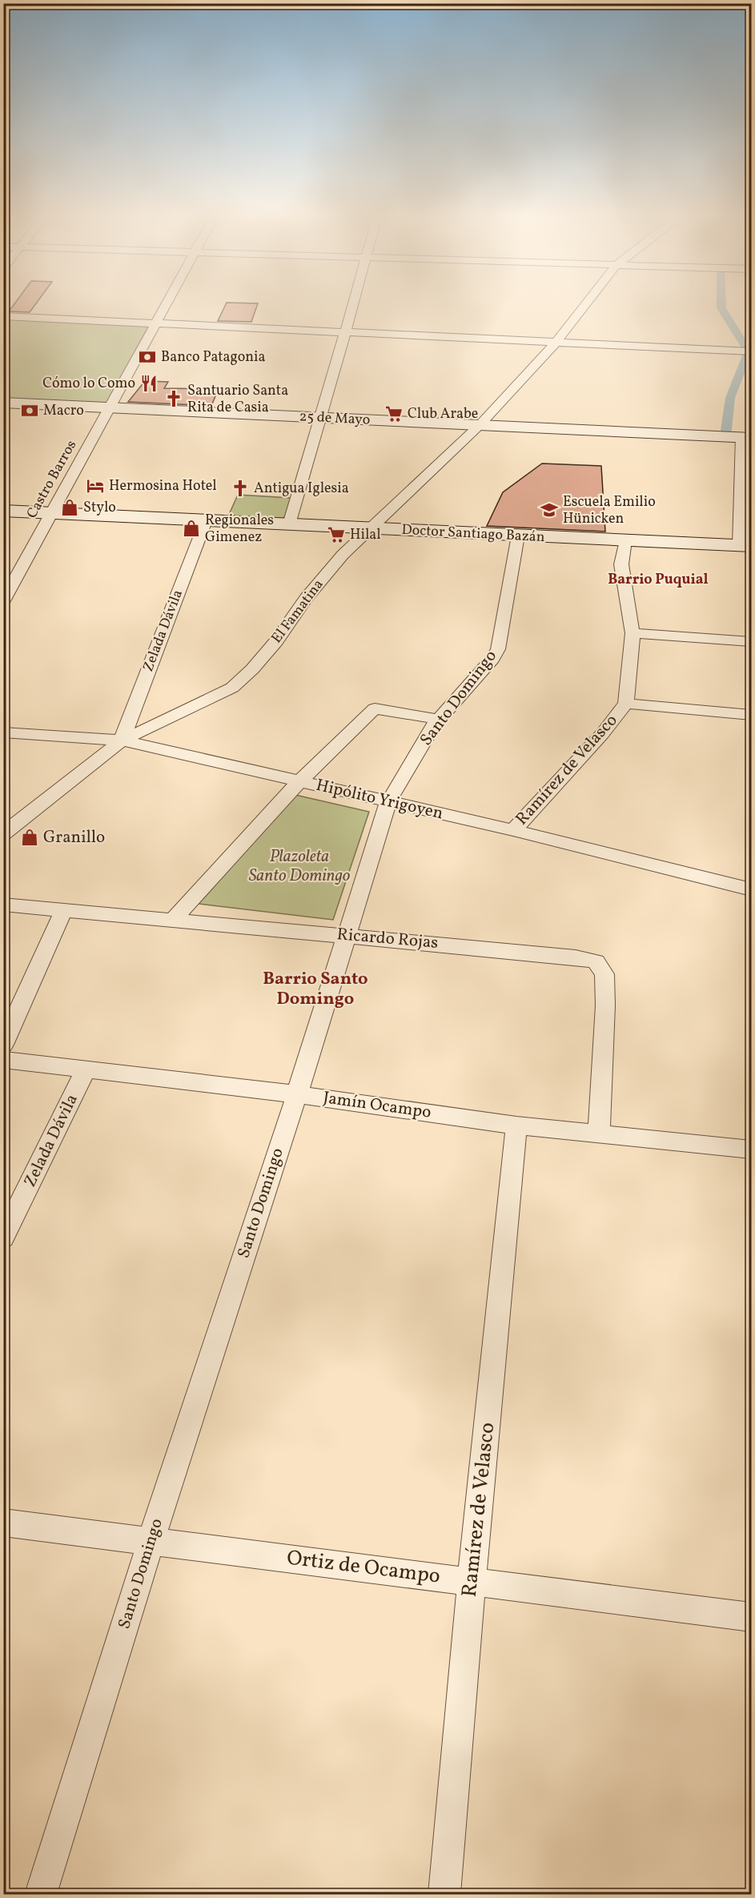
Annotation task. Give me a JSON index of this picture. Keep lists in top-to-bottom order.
{
  "streets": {
    "main road": ["25 de Mayo", "Doctor Santiago Bazán"],
    "street": [
      "Castro Barros",
      "El Famatina",
      "Zelada Dávila",
      "Santo Domingo",
      "Ramírez de Velasco",
      "Hipólito Yrigoyen",
      "Ricardo Rojas",
      "Jamín Ocampo",
      "Ortiz de Ocampo"
    ]
  },
  "crossings": [
    ["25 de Mayo", "Castro Barros"],
    ["25 de Mayo", "El Famatina"],
    ["Castro Barros", "Doctor Santiago Bazán"],
    ["Doctor Santiago Bazán", "El Famatina"],
    ["Doctor Santiago Bazán", "Zelada Dávila"],
    ["Doctor Santiago Bazán", "Santo Domingo"],
    ["Doctor Santiago Bazán", "Ramírez de Velasco"],
    ["El Famatina", "Zelada Dávila"],
    ["El Famatina", "Hipólito Yrigoyen"],
    ["Zelada Dávila", "Hipólito Yrigoyen"],
    ["Zelada Dávila", "Jamín Ocampo"],
    ["Santo Domingo", "Hipólito Yrigoyen"],
    ["Santo Domingo", "Ricardo Rojas"],
    ["Santo Domingo", "Jamín Ocampo"],
    ["Santo Domingo", "Ortiz de Ocampo"],
    ["Ramírez de Velasco", "Hipólito Yrigoyen"],
    ["Ramírez de Velasco", "Jamín Ocampo"],
    ["Ramírez de Velasco", "Ortiz de Ocampo"],
    ["Ricardo Rojas", "Jamín Ocampo"]
  ],
  "districts": ["Barrio Puquial", "Barrio Santo Domingo"],
  "parks": ["Plazoleta Santo Domingo"],
  "places": {
    "bank": ["Banco Patagonia", "Macro"],
    "restaurant": ["Cómo lo Como"],
    "church": ["Santuario Santa Rita de Casia", "Antigua Iglesia"],
    "supermarket": ["Club Arabe", "Hilal"],
    "hotel": ["Hermosina Hotel"],
    "shop": ["Stylo", "Regionales Gimenez", "Granillo"],
    "school or university": ["Escuela Emilio Hünicken"]
  }
}
